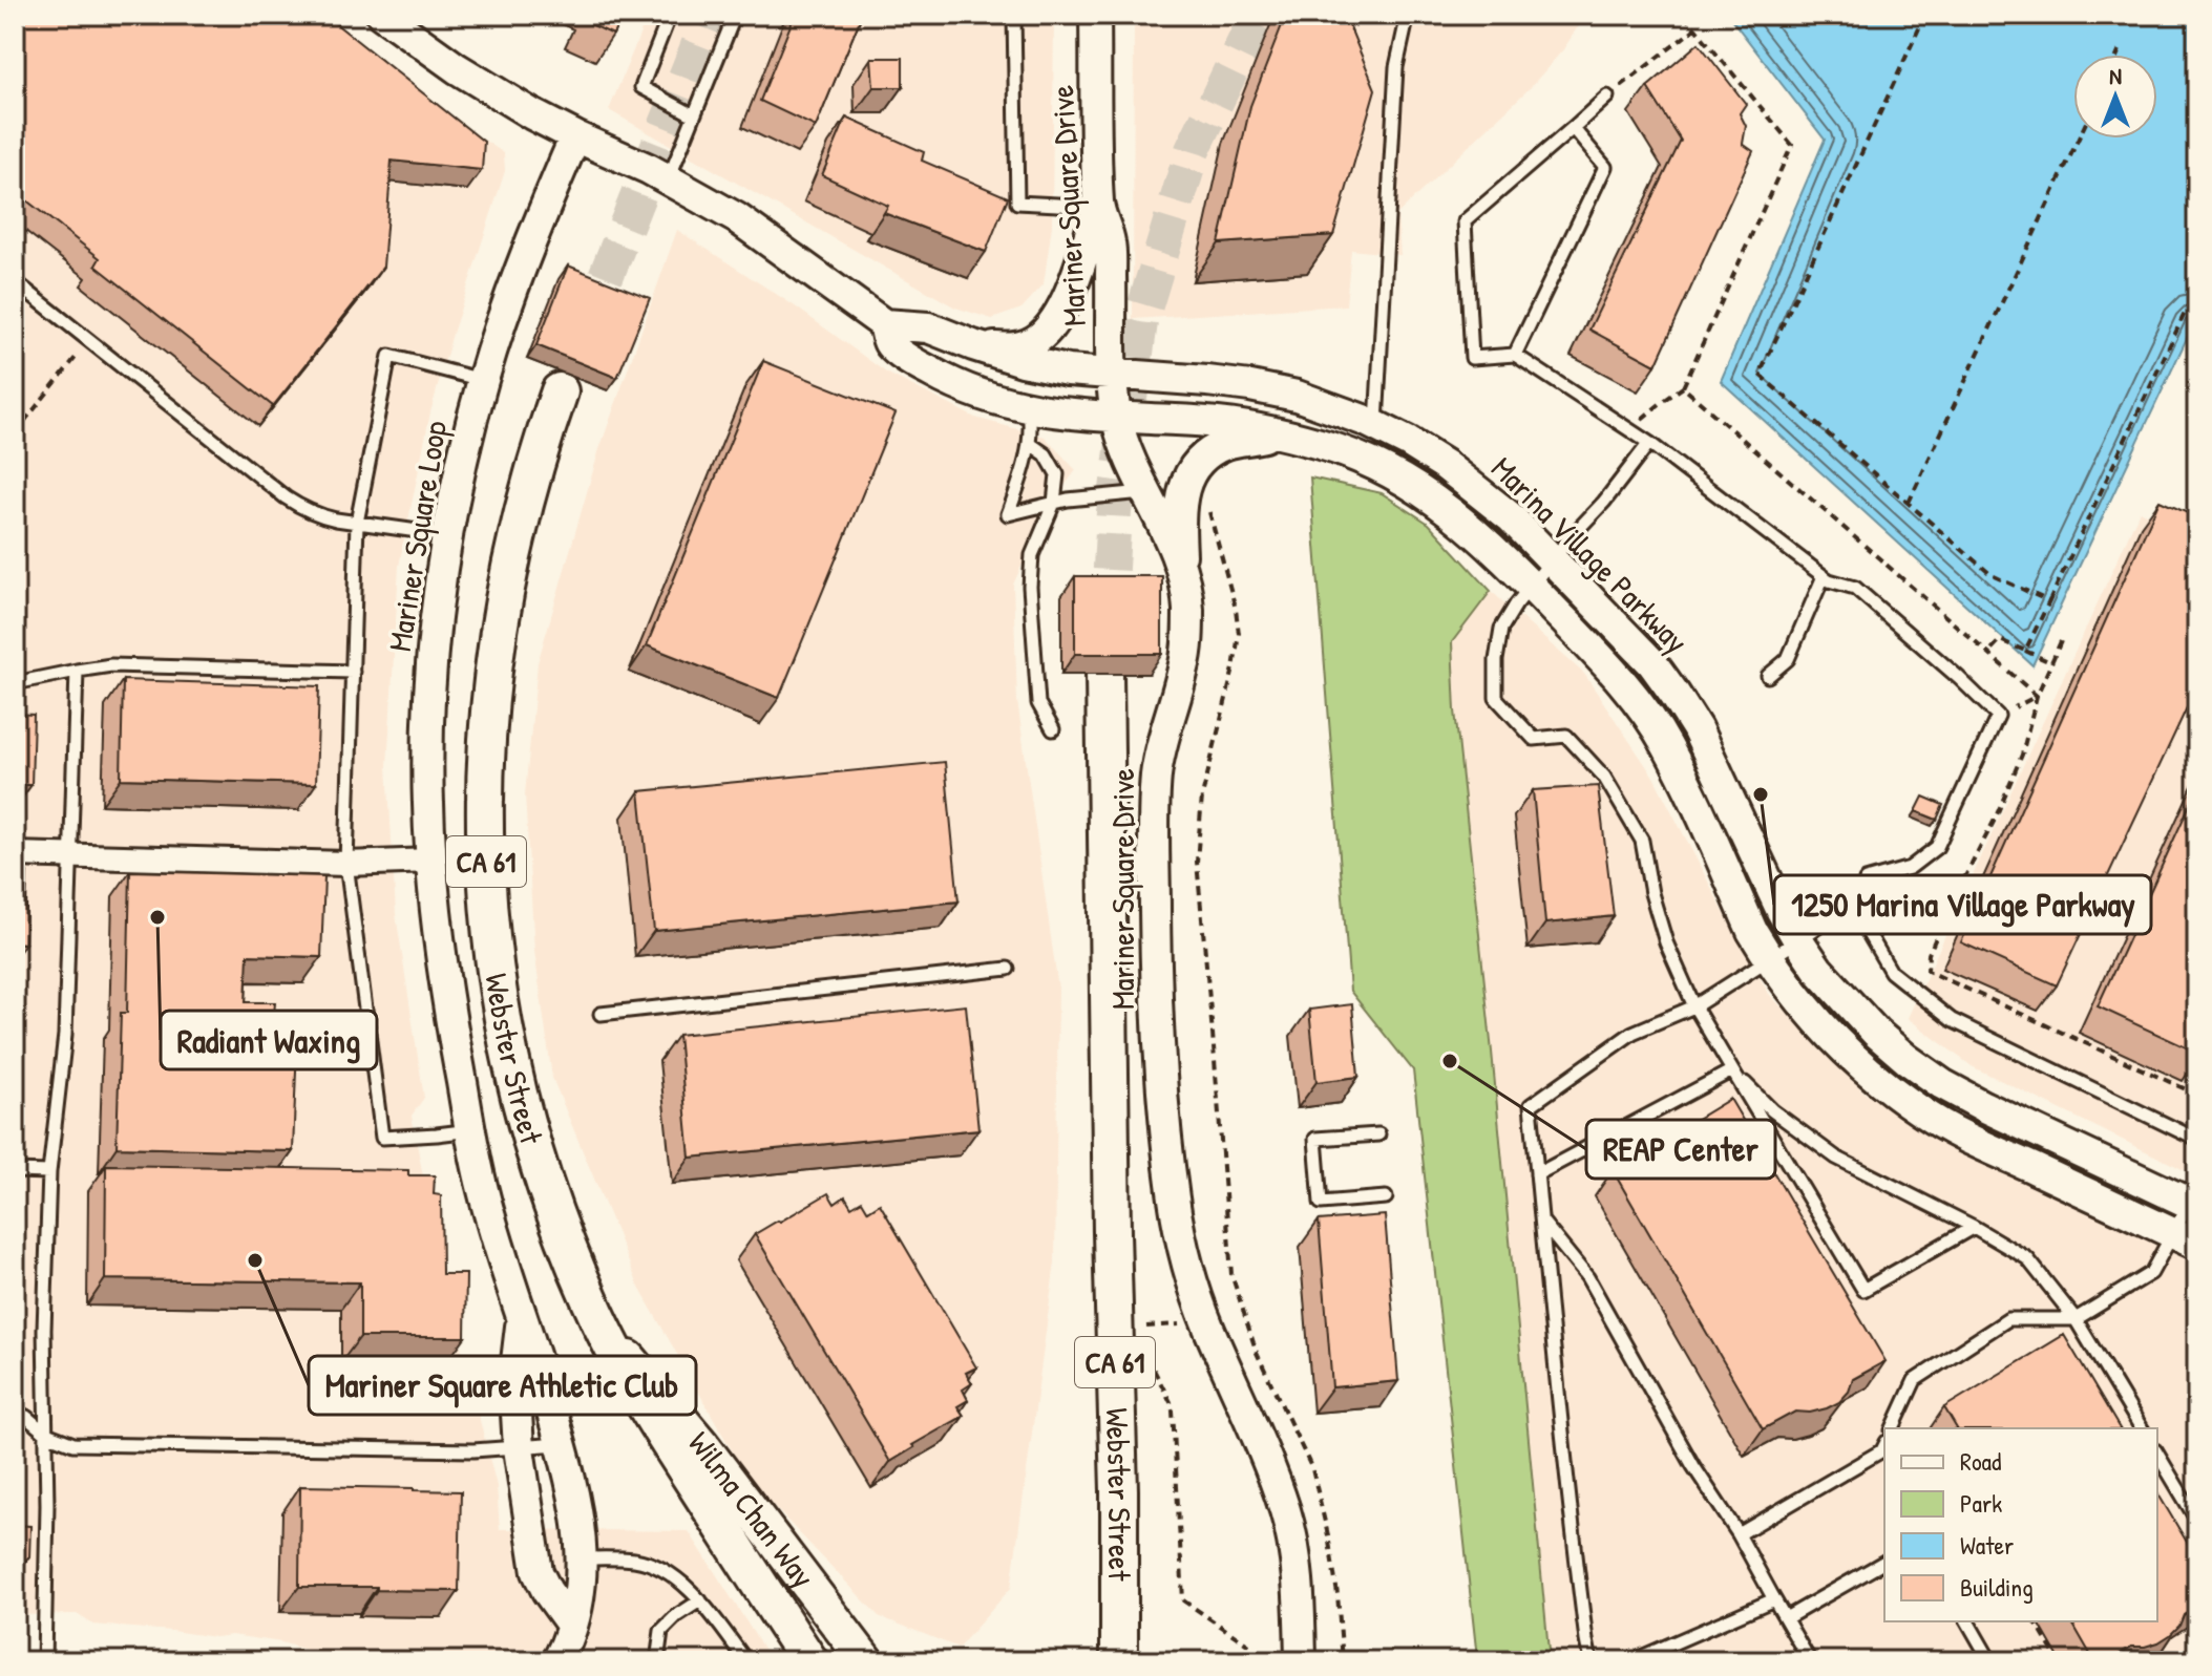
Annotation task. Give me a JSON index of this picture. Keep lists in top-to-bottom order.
{
  "streets": {
    "main road": ["CA 61", "Webster Street", "Wilma Chan Way"],
    "street": ["Mariner Square Drive", "Mariner Square Loop", "Marina Village Parkway"]
  },
  "crossings": [
    ["Mariner Square Drive", "Marina Village Parkway"],
    ["Webster Street", "Wilma Chan Way"]
  ],
  "places": [
    "1250 Marina Village Parkway",
    "Radiant Waxing",
    "REAP Center",
    "Mariner Square Athletic Club"
  ],
  "legend": [
    "Road",
    "Park",
    "Water",
    "Building"
  ],
  "north": "top"
}
